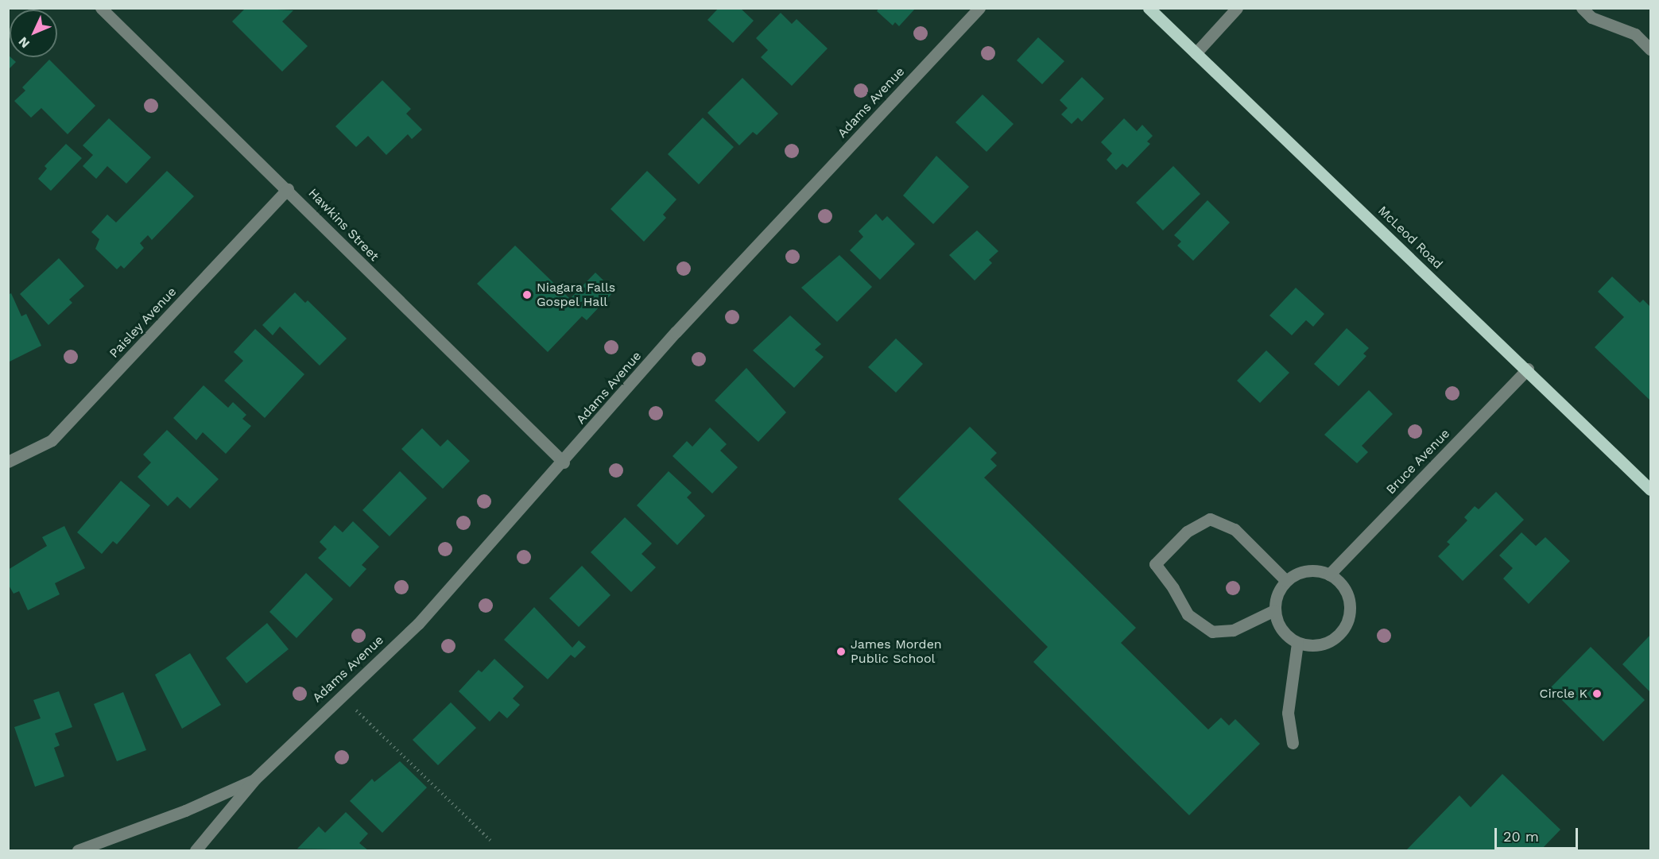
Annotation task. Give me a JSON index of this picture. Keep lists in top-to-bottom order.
{
  "streets": {
    "main road": ["McLeod Road"],
    "street": [
      "Adams Avenue",
      "Hawkins Street",
      "Paisley Avenue",
      "Bruce Avenue"
    ]
  },
  "crossings": [
    ["Adams Avenue", "Hawkins Street"],
    ["Hawkins Street", "Paisley Avenue"],
    ["McLeod Road", "Bruce Avenue"]
  ],
  "places": ["Niagara Falls Gospel Hall", "James Morden Public School", "Circle K"],
  "scale_bar": "20 m",
  "north": "bottom left"
}
